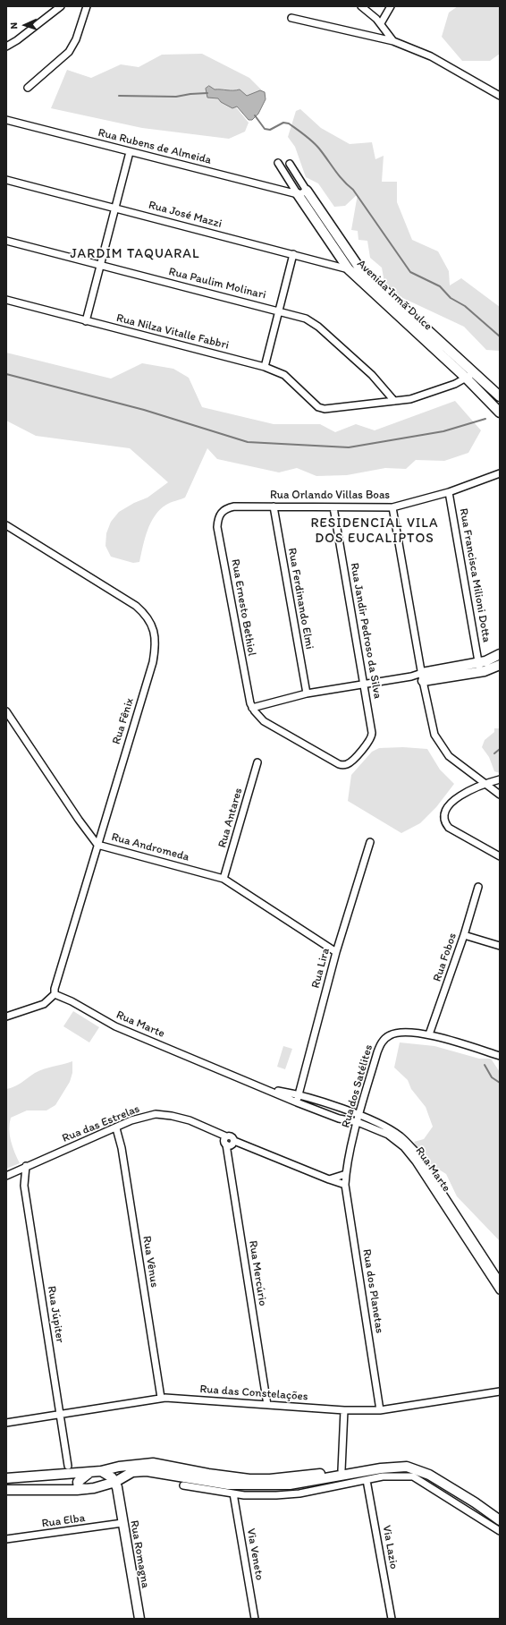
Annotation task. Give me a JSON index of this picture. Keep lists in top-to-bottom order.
{
  "streets": {
    "main road": ["Avenida Irmã Dulce", "Rua Romagna"],
    "street": [
      "Rua Rubens de Almeida",
      "Rua José Mazzi",
      "Rua Paulim Molinari",
      "Rua Nilza Vitalle Fabbri",
      "Rua Orlando Villas Boas",
      "Rua Francisca Milioni Dotta",
      "Rua Ferdinando Elmi",
      "Rua Ernesto Bethiol",
      "Rua Jandir Pedroso da Silva",
      "Rua Fênix",
      "Rua Antares",
      "Rua Andromeda",
      "Rua Fobos",
      "Rua Lira",
      "Rua Marte",
      "Rua dos Satélites",
      "Rua das Estrelas",
      "Rua Vênus",
      "Rua Mercúrio",
      "Rua dos Planetas",
      "Rua Júpiter",
      "Rua das Constelações",
      "Rua Elba",
      "Via Lazio",
      "Via Veneto"
    ]
  },
  "crossings": [
    ["Rua Rubens de Almeida", "Avenida Irmã Dulce"],
    ["Rua José Mazzi", "Avenida Irmã Dulce"],
    ["Rua Paulim Molinari", "Rua Nilza Vitalle Fabbri"],
    ["Rua Orlando Villas Boas", "Rua Francisca Milioni Dotta"],
    ["Rua Orlando Villas Boas", "Rua Ferdinando Elmi"],
    ["Rua Orlando Villas Boas", "Rua Ernesto Bethiol"],
    ["Rua Orlando Villas Boas", "Rua Jandir Pedroso da Silva"],
    ["Rua Ernesto Bethiol", "Rua Jandir Pedroso da Silva"],
    ["Rua Fênix", "Rua Andromeda"],
    ["Rua Fênix", "Rua Marte"],
    ["Rua Antares", "Rua Andromeda"],
    ["Rua Andromeda", "Rua Lira"],
    ["Rua Fobos", "Rua dos Satélites"],
    ["Rua Lira", "Rua Marte"],
    ["Rua Marte", "Rua dos Satélites"],
    ["Rua dos Satélites", "Rua dos Planetas"],
    ["Rua das Estrelas", "Rua Vênus"],
    ["Rua das Estrelas", "Rua Mercúrio"],
    ["Rua das Estrelas", "Rua Júpiter"],
    ["Rua Vênus", "Rua das Constelações"],
    ["Rua Mercúrio", "Rua das Constelações"],
    ["Rua dos Planetas", "Rua das Constelações"],
    ["Rua Júpiter", "Rua das Constelações"],
    ["Rua Elba", "Rua Romagna"]
  ],
  "districts": ["JARDIM TAQUARAL", "RESIDENCIAL VILA DOS EUCALIPTOS"],
  "north": "left"
}
